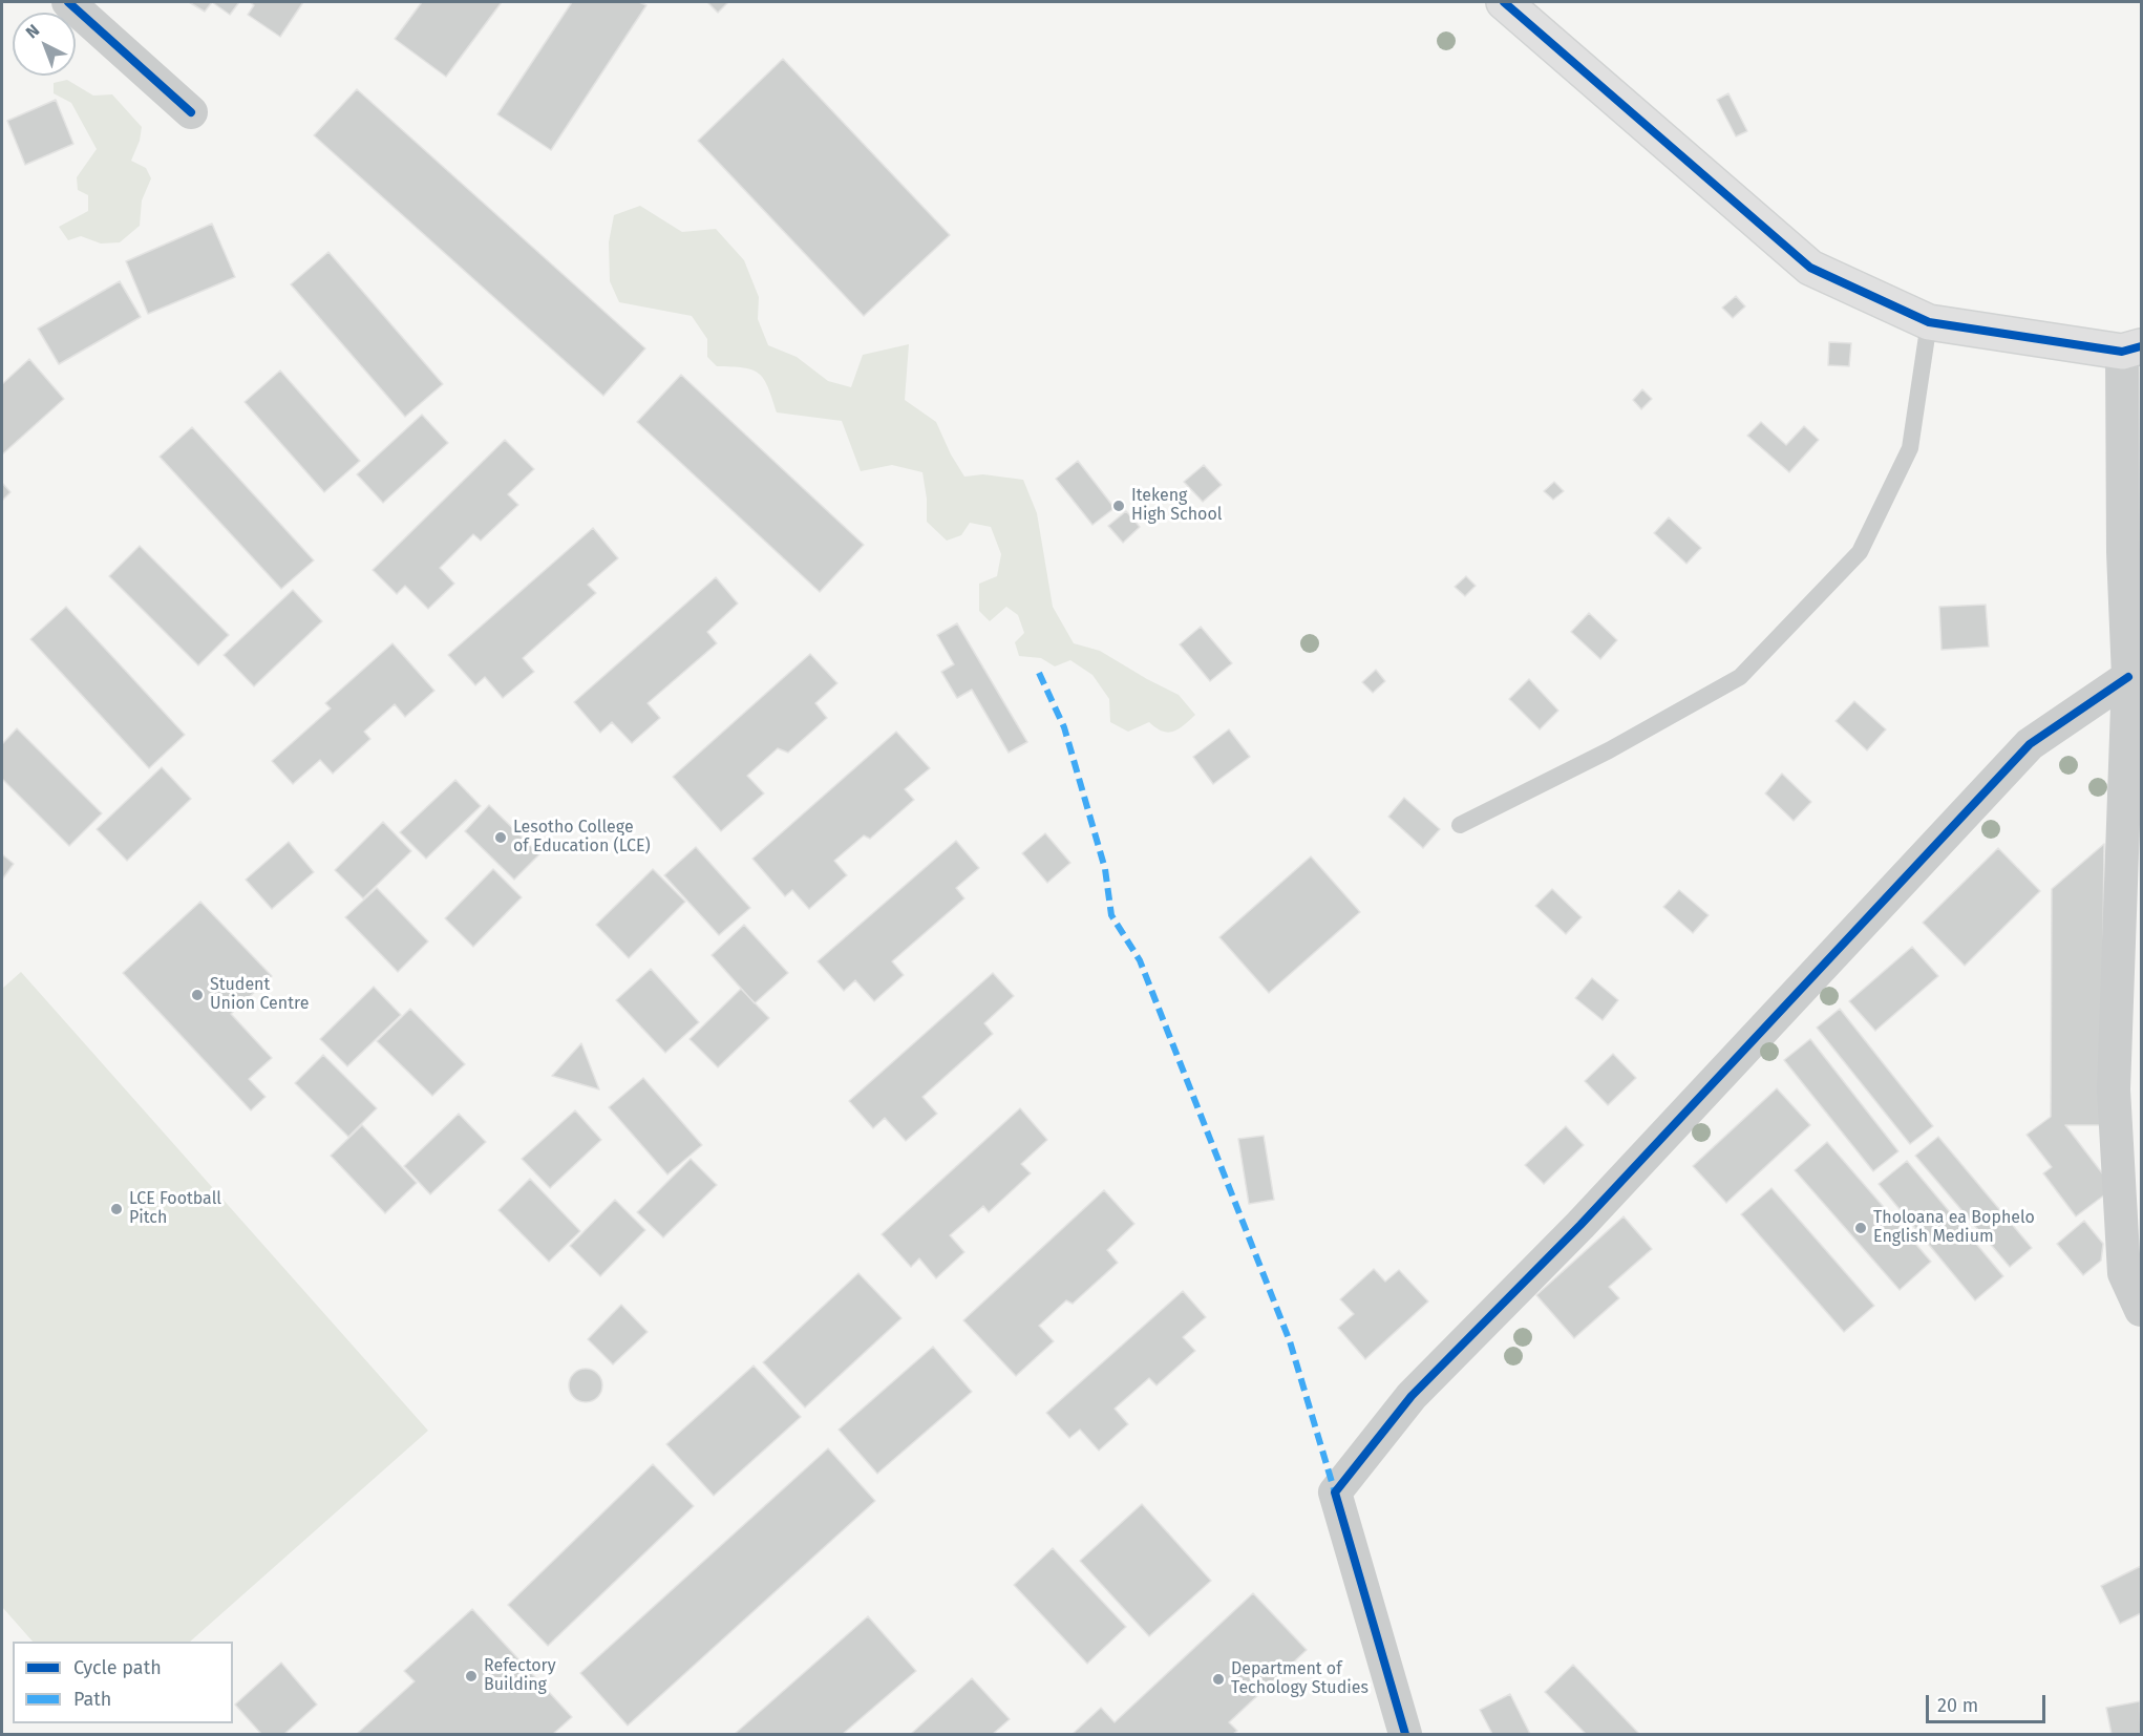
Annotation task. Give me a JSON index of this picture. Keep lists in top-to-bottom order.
{
  "places": [
    "Itekeng High School",
    "Lesotho College of Education (LCE)",
    "Student Union Centre",
    "LCE Football Pitch",
    "Tholoana ea Bophelo English Medium",
    "Refectory Building",
    "Department of Techology Studies"
  ],
  "legend": ["Cycle path", "Path"],
  "scale_bar": "20 m",
  "north": "top left"
}
